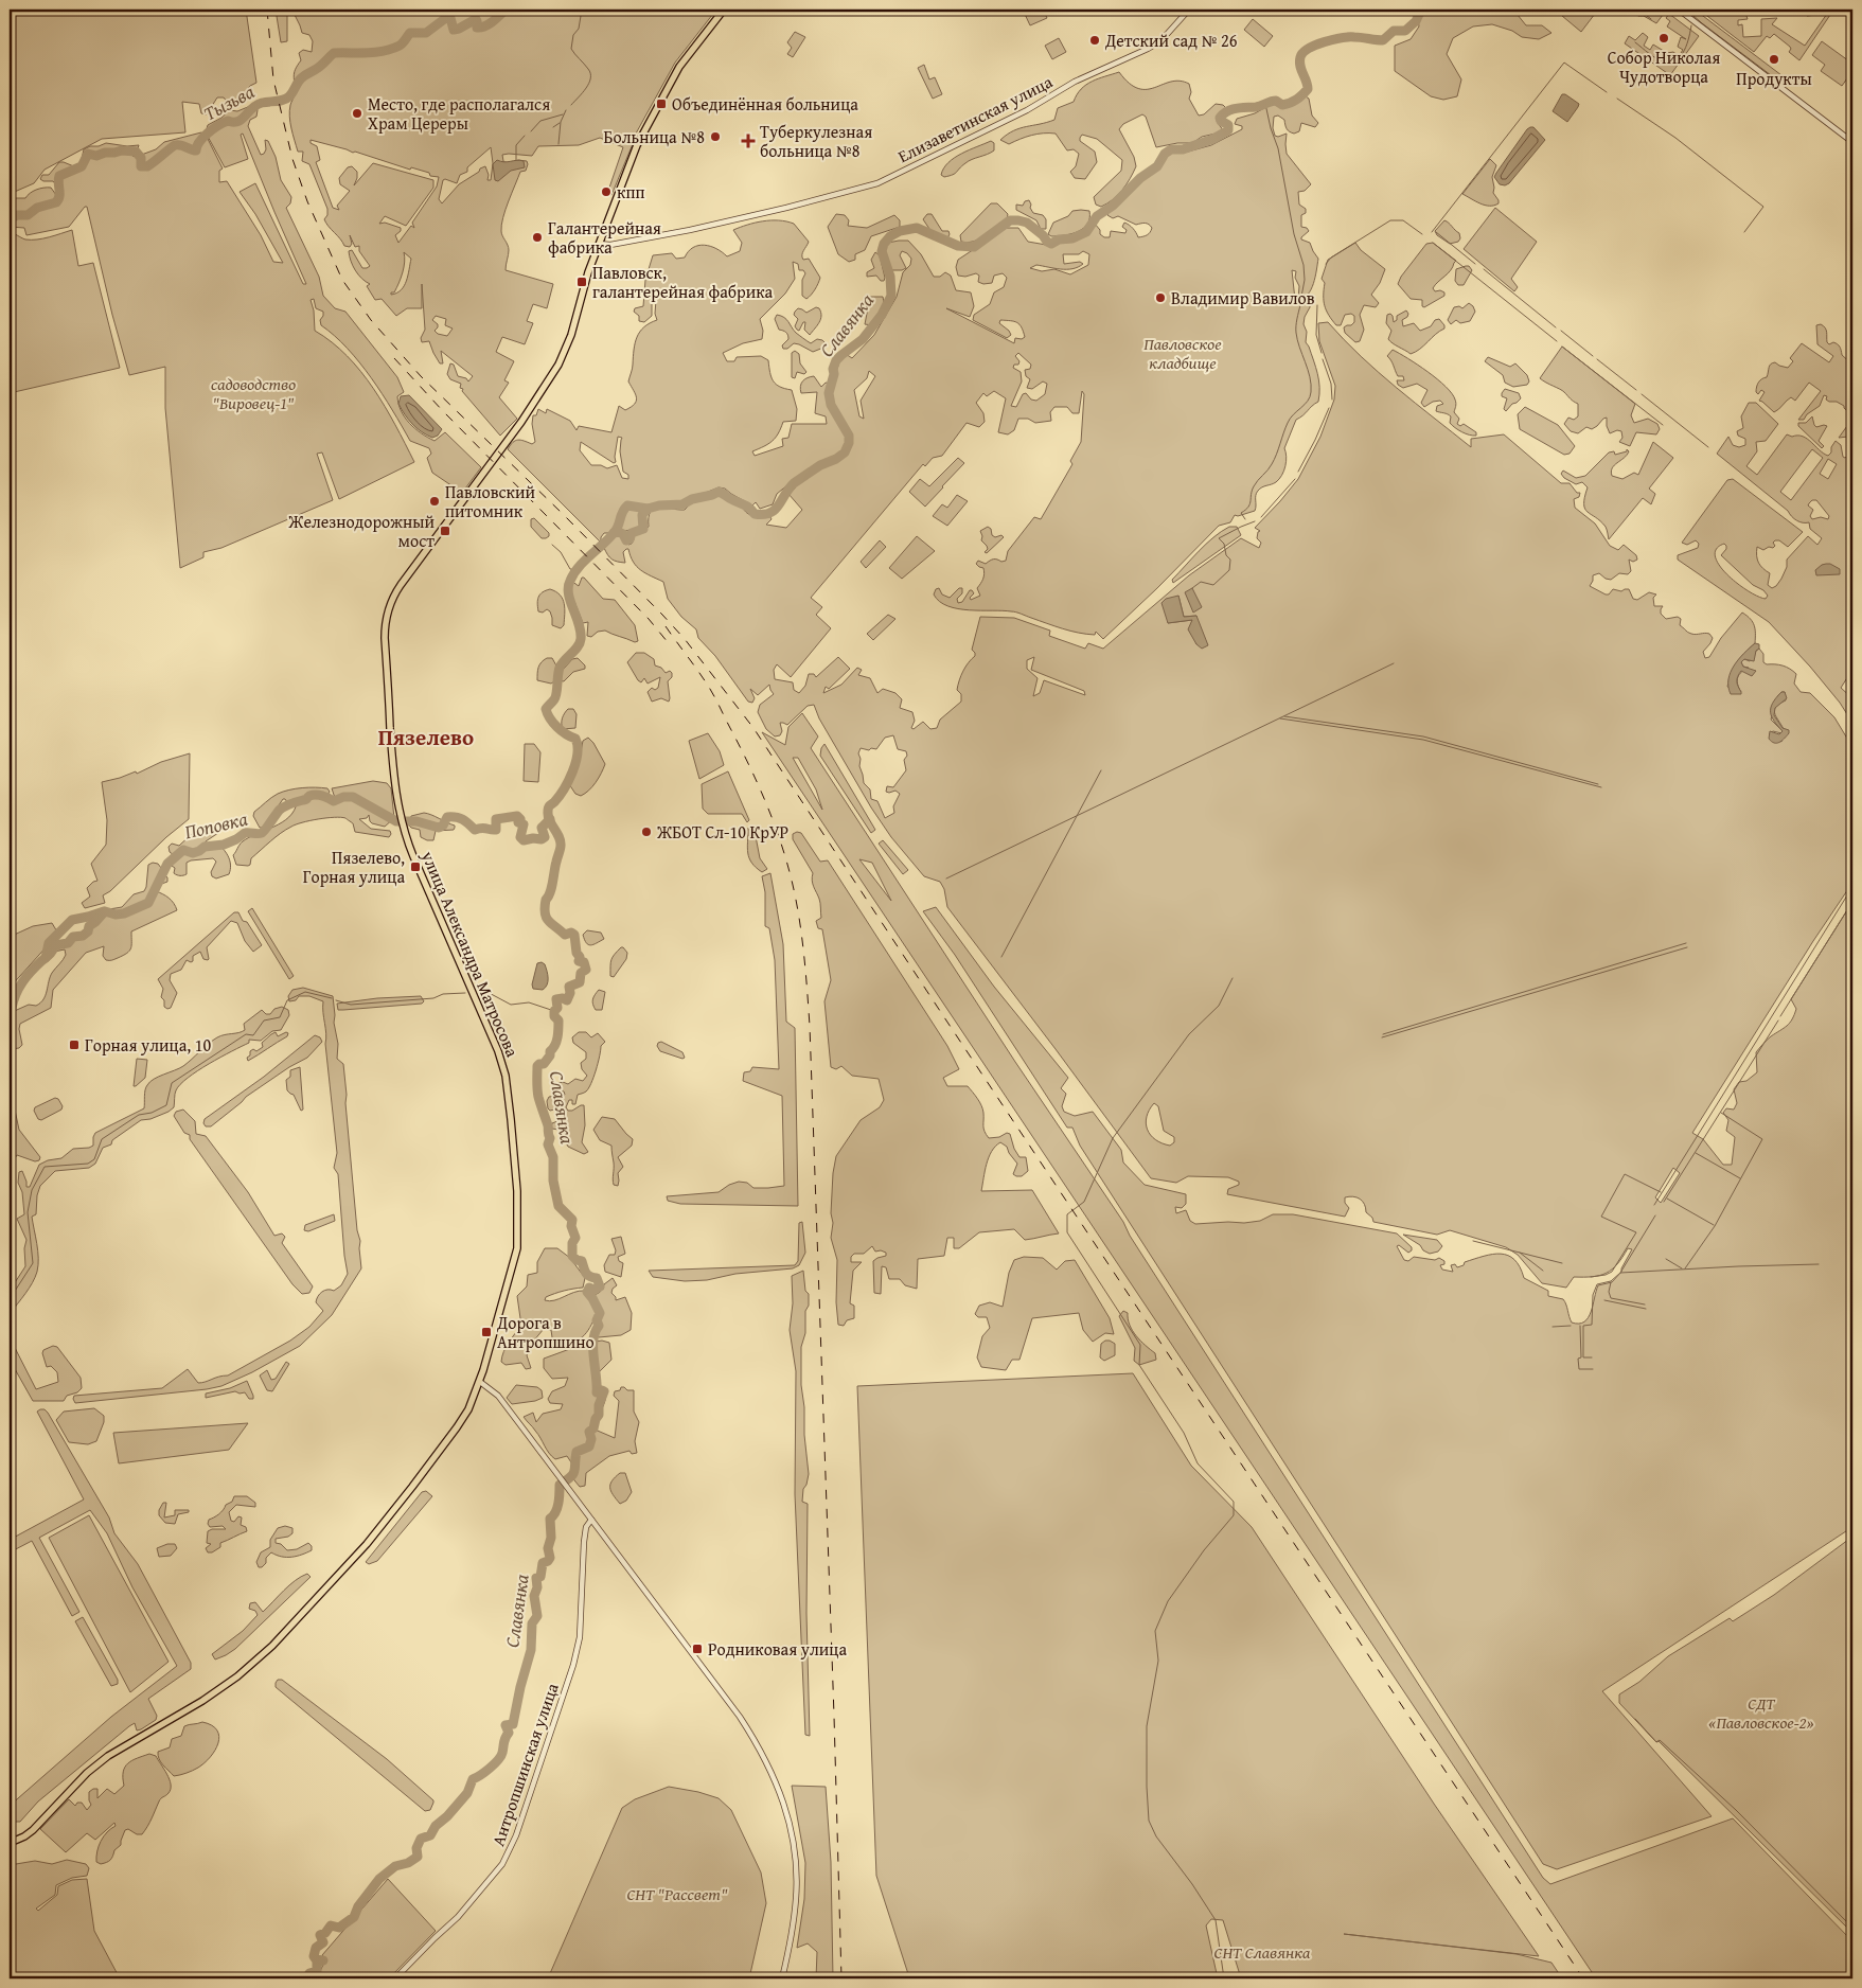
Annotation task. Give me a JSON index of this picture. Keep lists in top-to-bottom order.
{
  "streets": {
    "main road": ["улица Александра Матросова"],
    "street": ["Елизаветинская улица", "Антропшинская улица"]
  },
  "crossings": [
    ["Елизаветинская улица", "улица Александра Матросова"]
  ],
  "districts": ["Пязелево"],
  "water": ["Тызьва", "Славянка", "Поповка"],
  "parks": [
    "Павловское кладбище",
    "садоводство \"Вировец-1\"",
    "СДТ «Павловское-2»",
    "СНТ \"Рассвет\"",
    "СНТ Славянка"
  ],
  "places": {
    "other": [
      "Собор Николая Чудотворца",
      "Детский сад № 26",
      "Продукты",
      "Место, где располагался Храм Цереры",
      "Больница №8",
      "кпп",
      "Галантерейная фабрика",
      "Владимир Вавилов",
      "Павловский питомник",
      "ЖБОТ Сл-10 КрУР"
    ],
    "transit": [
      "Объединённая больница",
      "Павловск, галантерейная фабрика",
      "Железнодорожный мост",
      "Пязелево, Горная улица",
      "Горная улица, 10",
      "Дорога в Антропшино",
      "Родниковая улица"
    ],
    "health": ["Туберкулезная больница №8"]
  }
}
